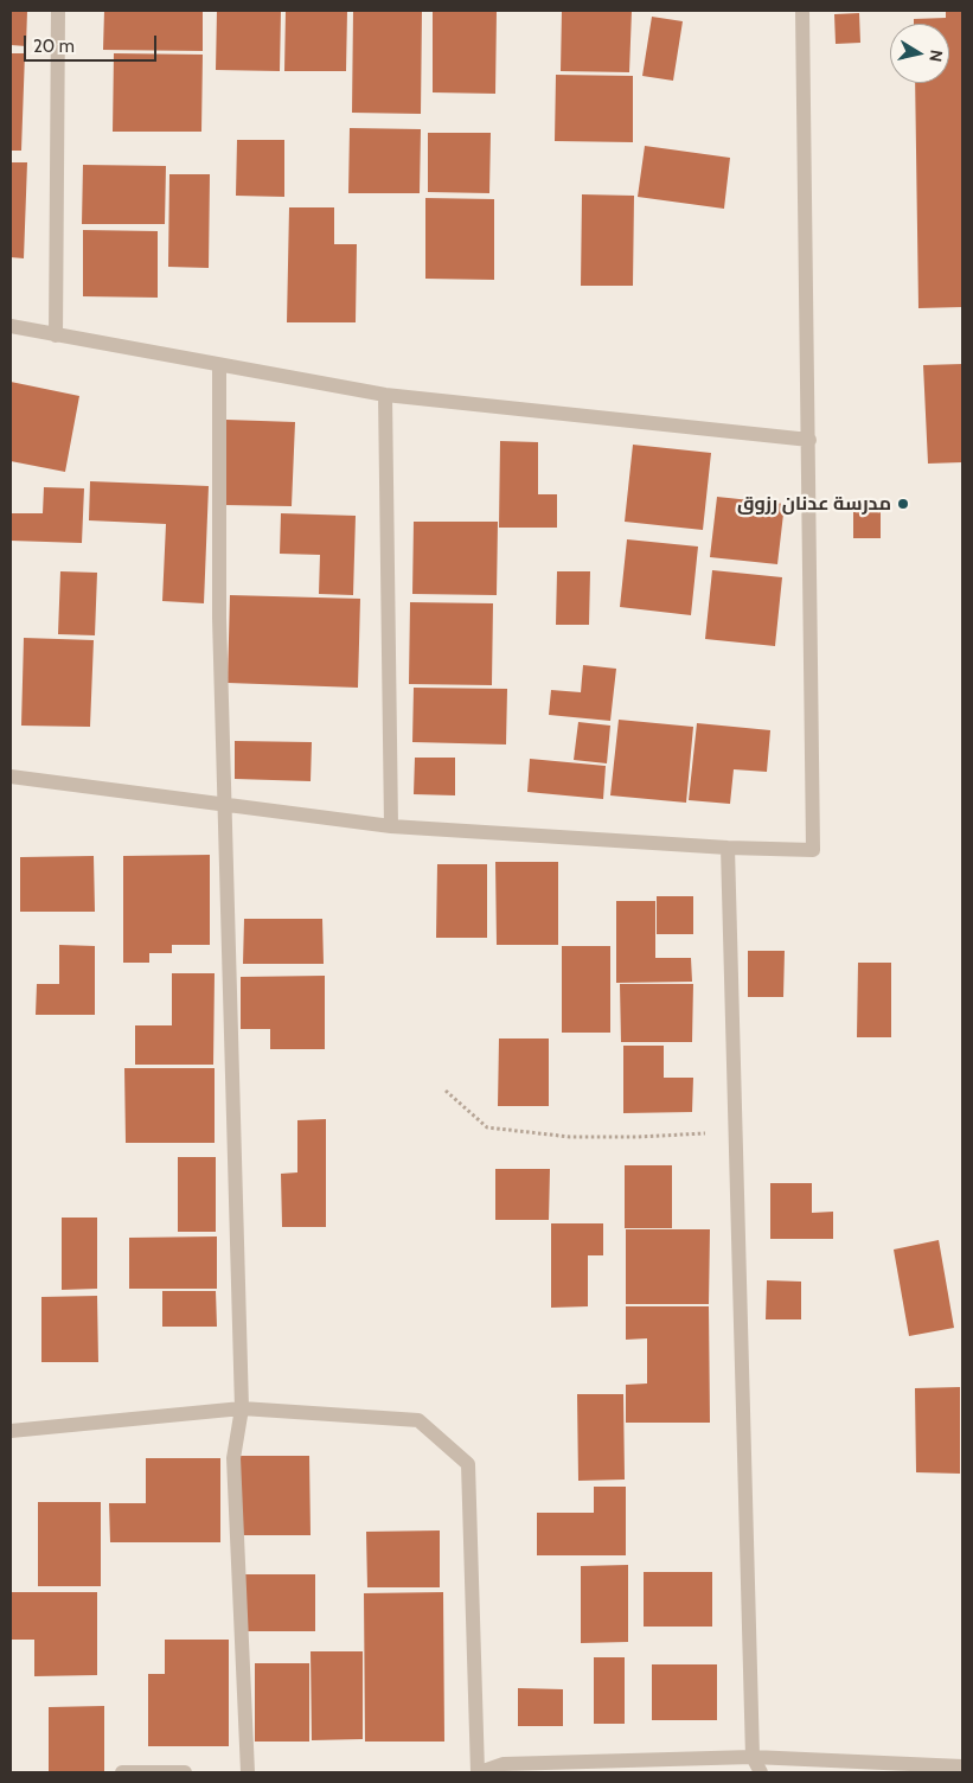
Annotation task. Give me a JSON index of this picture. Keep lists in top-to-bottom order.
{
  "places": ["مدرسة عدنان رزوق"],
  "scale_bar": "20 m",
  "north": "right"
}
